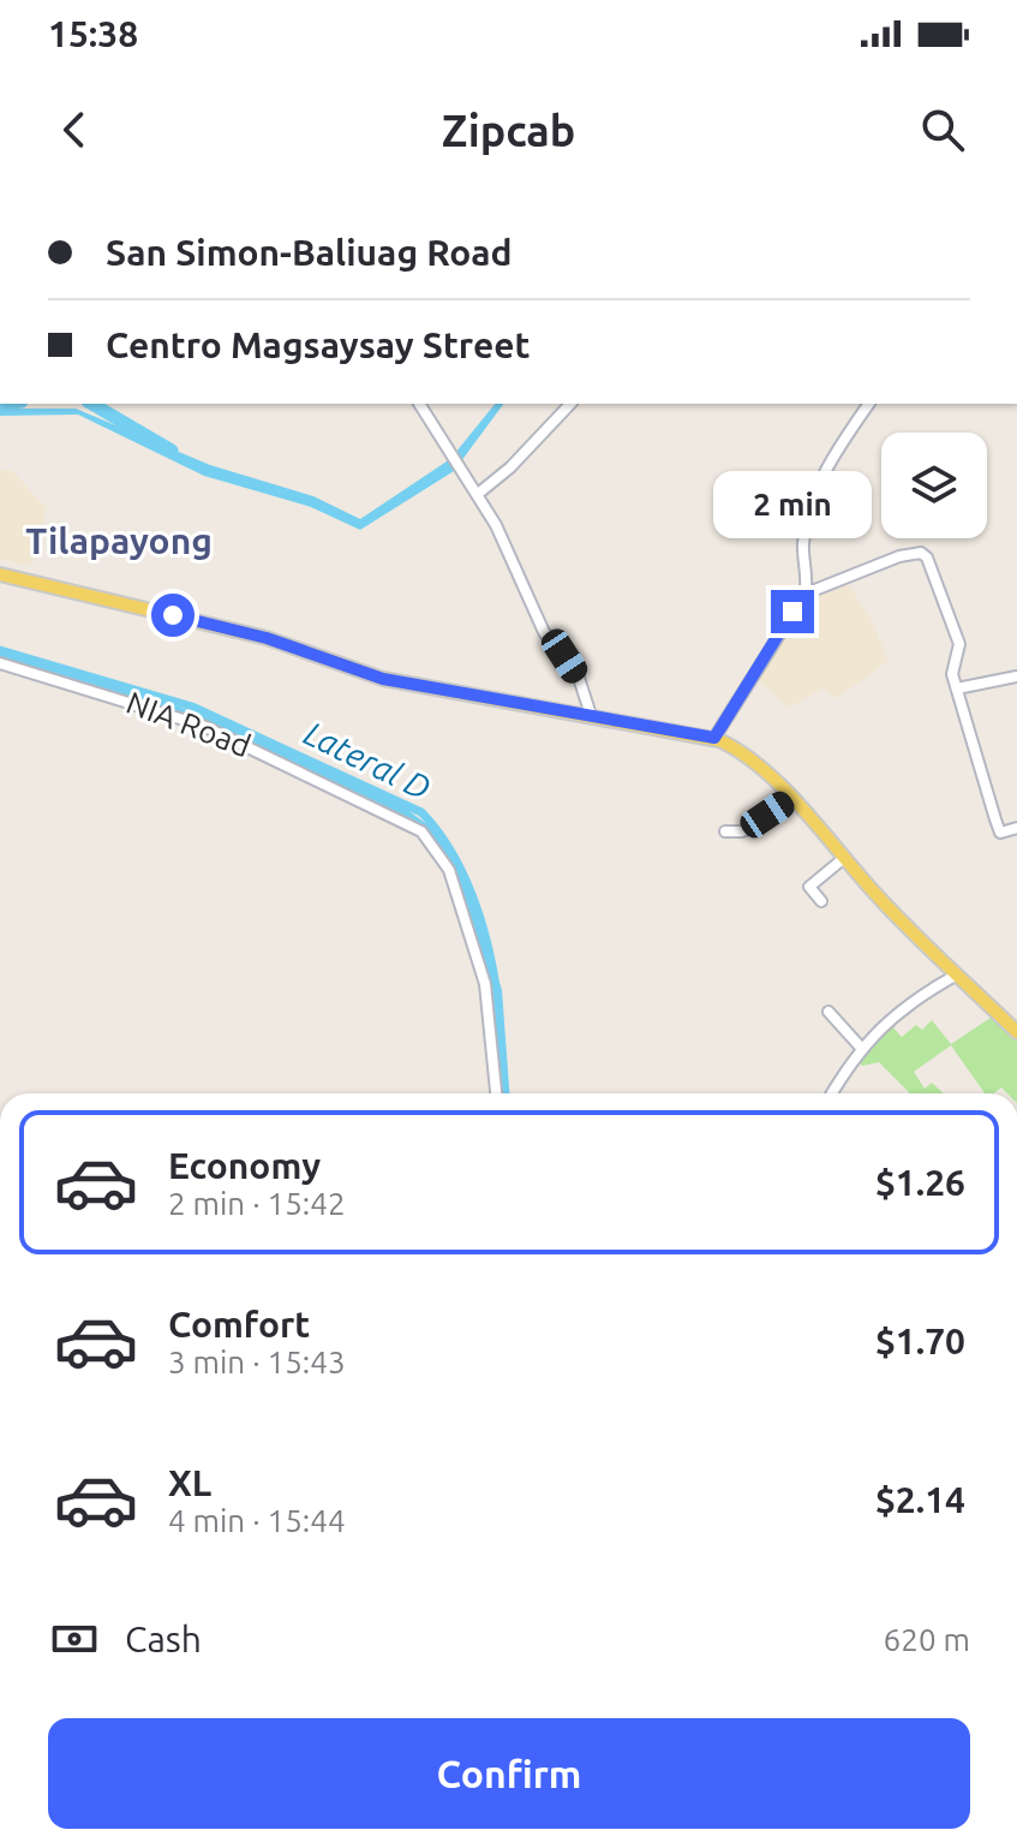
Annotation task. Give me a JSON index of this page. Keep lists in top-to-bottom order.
{
  "streets": {
    "street": ["NIA Road"]
  },
  "districts": ["Tilapayong"],
  "water": ["Lateral D"],
  "page": {
    "status": "15:38",
    "header": "Zipcab",
    "banner": ["San Simon-Baliuag Road", "Centro Magsaysay Street"],
    "bubble": "2 min",
    "list": [
      {
        "name": "Economy",
        "note": "2 min · 15:42",
        "value": "$1.26"
      },
      {
        "name": "Comfort",
        "note": "3 min · 15:43",
        "value": "$1.70"
      },
      {
        "name": "XL",
        "note": "4 min · 15:44",
        "value": "$2.14"
      }
    ],
    "pay": ["Cash", "620 m"],
    "buttons": "Confirm"
  }
}
